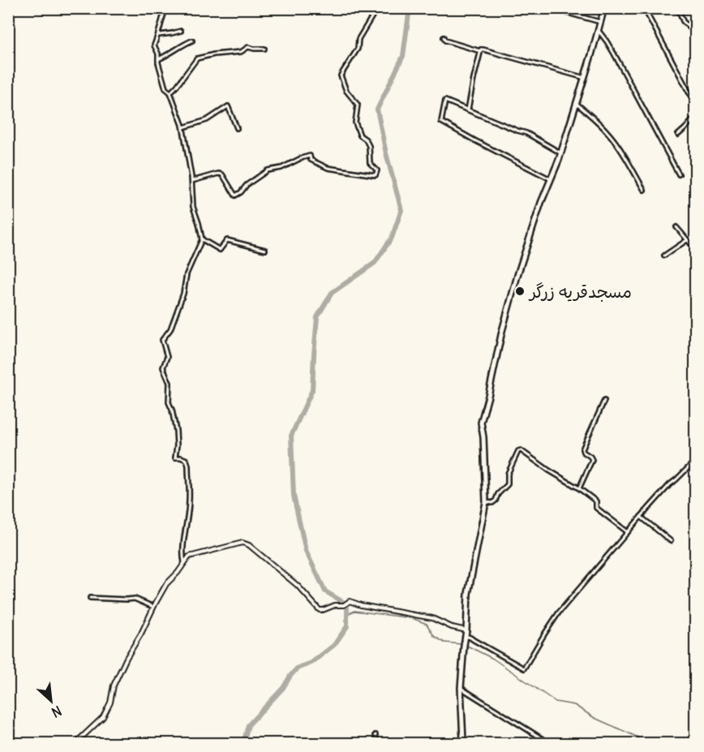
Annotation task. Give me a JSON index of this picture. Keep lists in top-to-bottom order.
{
  "places": ["مسجدقریه زرگر"],
  "north": "bottom right"
}
